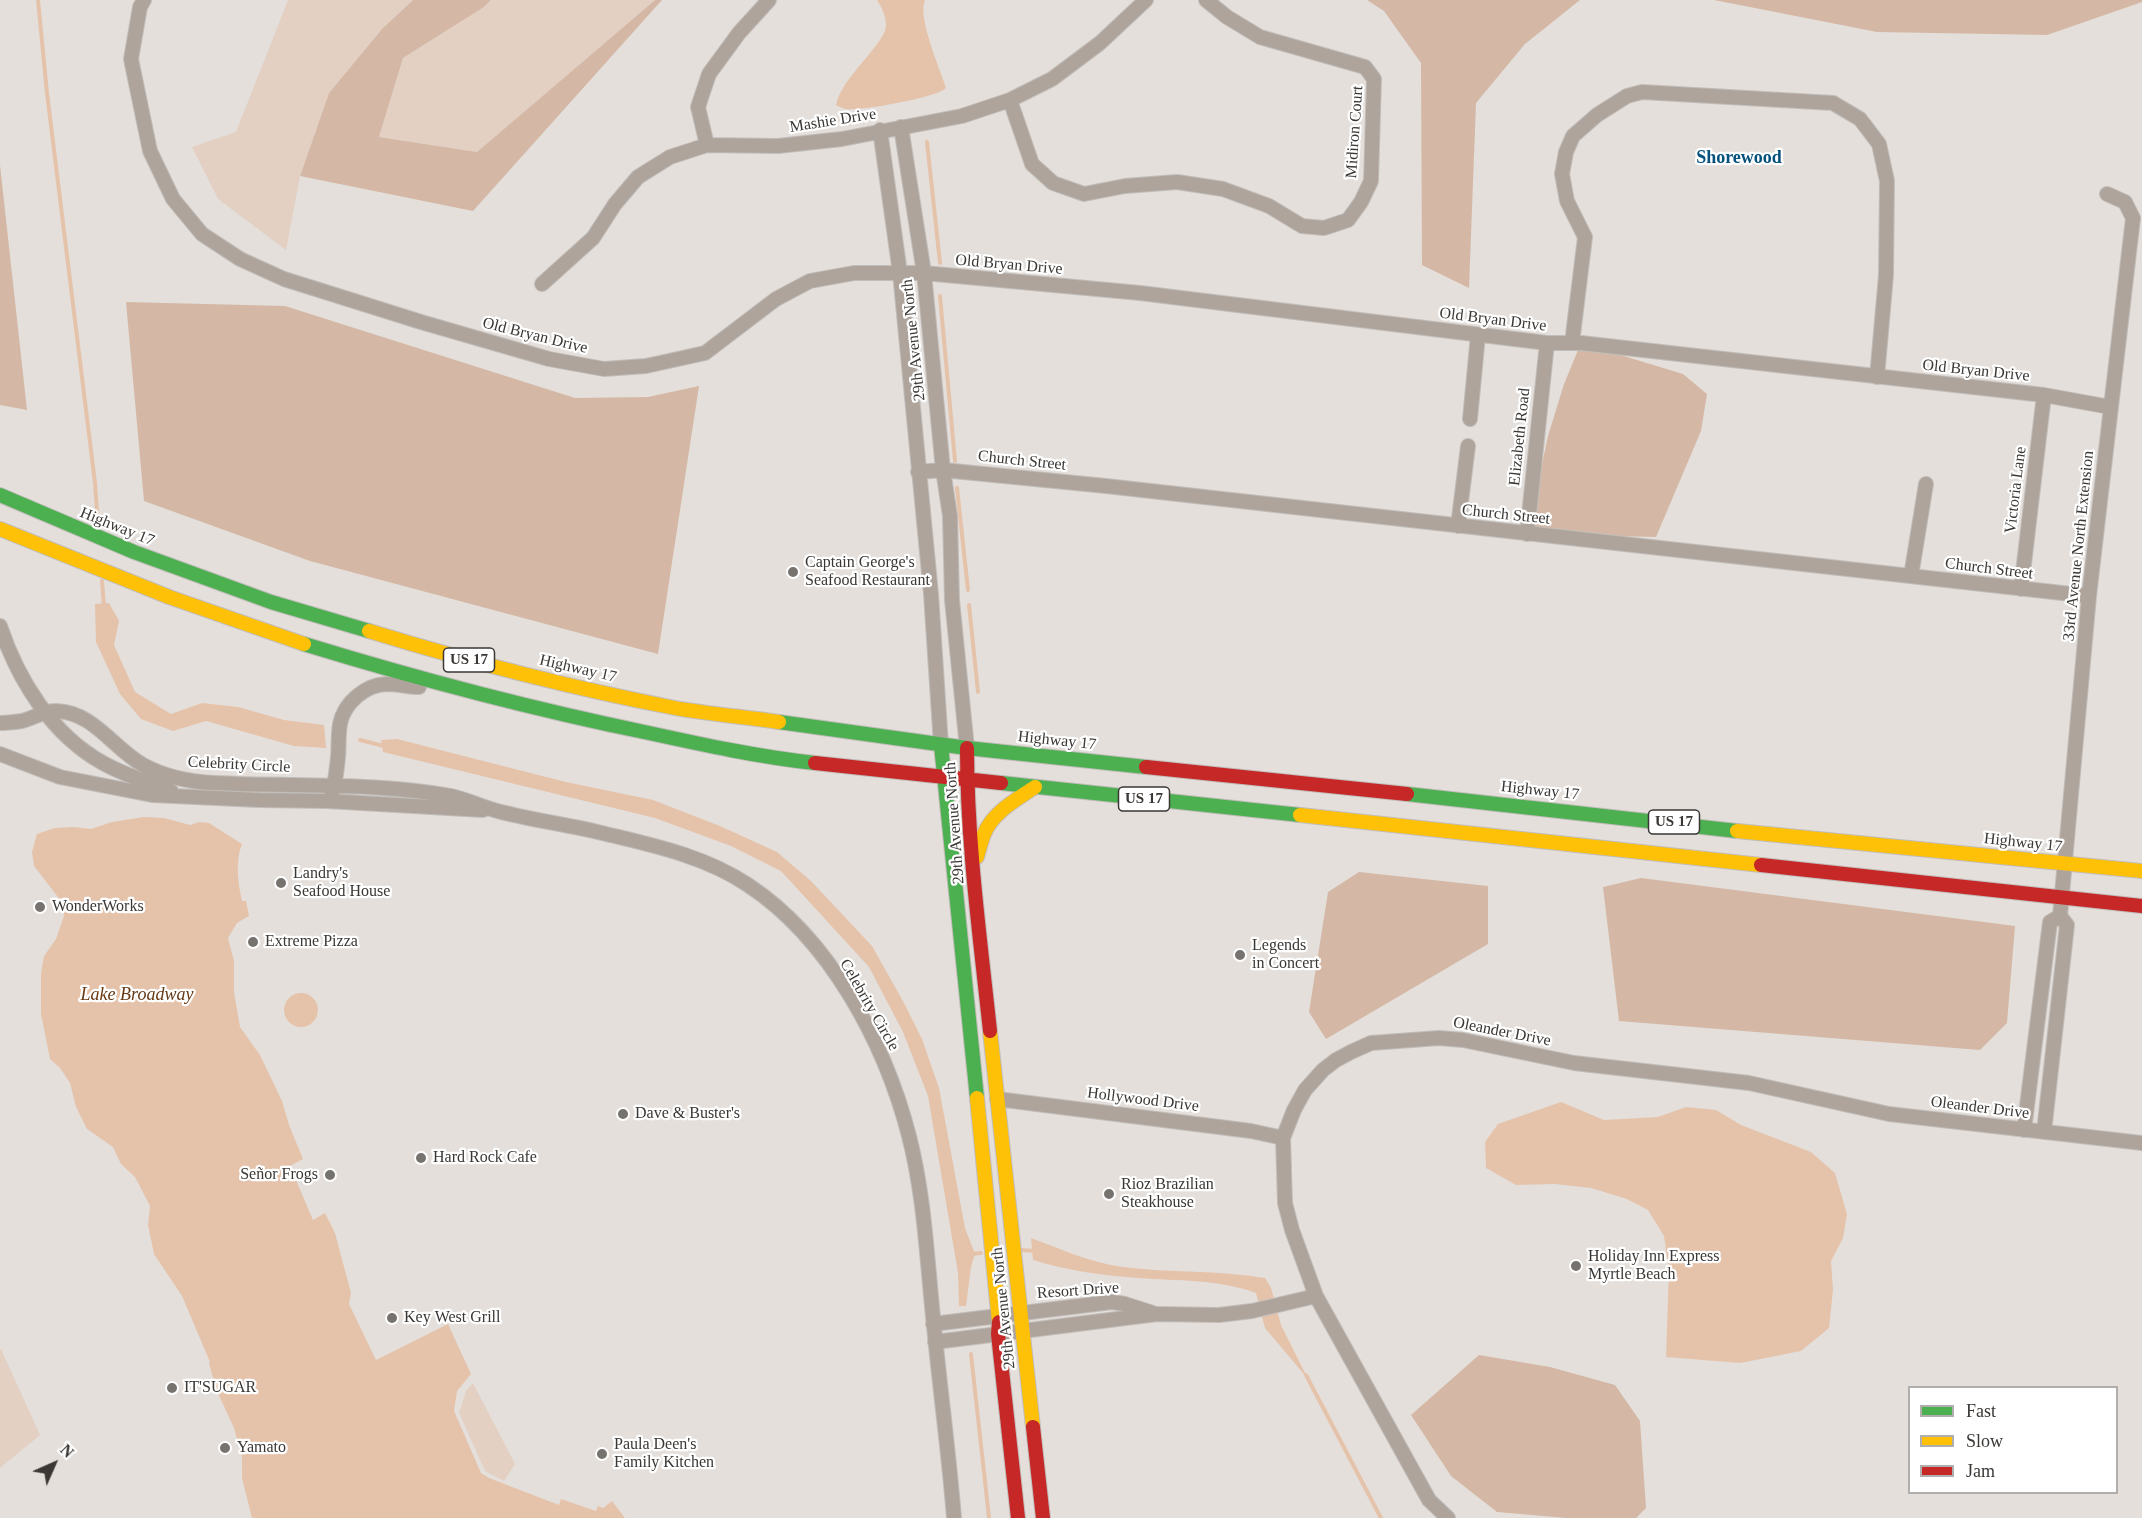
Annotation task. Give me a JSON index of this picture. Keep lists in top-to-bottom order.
{
  "streets": {
    "main road": ["29th Avenue North", "Highway 17", "US 17"],
    "street": [
      "Mashie Drive",
      "Midiron Court",
      "Old Bryan Drive",
      "Elizabeth Road",
      "Church Street",
      "Victoria Lane",
      "33rd Avenue North Extension",
      "Celebrity Circle",
      "Oleander Drive",
      "Hollywood Drive",
      "Resort Drive"
    ]
  },
  "crossings": [
    ["Mashie Drive", "Midiron Court"],
    ["Mashie Drive", "29th Avenue North"],
    ["Old Bryan Drive", "29th Avenue North"],
    ["Old Bryan Drive", "Elizabeth Road"],
    ["Old Bryan Drive", "Victoria Lane"],
    ["Old Bryan Drive", "33rd Avenue North Extension"],
    ["29th Avenue North", "Church Street"],
    ["29th Avenue North", "Highway 17"],
    ["29th Avenue North", "US 17"],
    ["29th Avenue North", "Hollywood Drive"],
    ["29th Avenue North", "Resort Drive"],
    ["Elizabeth Road", "Church Street"],
    ["Church Street", "Victoria Lane"],
    ["Church Street", "33rd Avenue North Extension"],
    ["Highway 17", "33rd Avenue North Extension"],
    ["33rd Avenue North Extension", "US 17"],
    ["33rd Avenue North Extension", "Oleander Drive"],
    ["Oleander Drive", "Hollywood Drive"],
    ["Oleander Drive", "Resort Drive"]
  ],
  "districts": ["Shorewood"],
  "water": ["Lake Broadway"],
  "places": [
    "Captain George's Seafood Restaurant",
    "Landry's Seafood House",
    "WonderWorks",
    "Extreme Pizza",
    "Legends in Concert",
    "Dave & Buster's",
    "Hard Rock Cafe",
    "Señor Frogs",
    "Rioz Brazilian Steakhouse",
    "Holiday Inn Express Myrtle Beach",
    "Key West Grill",
    "IT'SUGAR",
    "Yamato",
    "Paula Deen's Family Kitchen"
  ],
  "legend": ["Fast", "Slow", "Jam"],
  "north": "top right"
}
